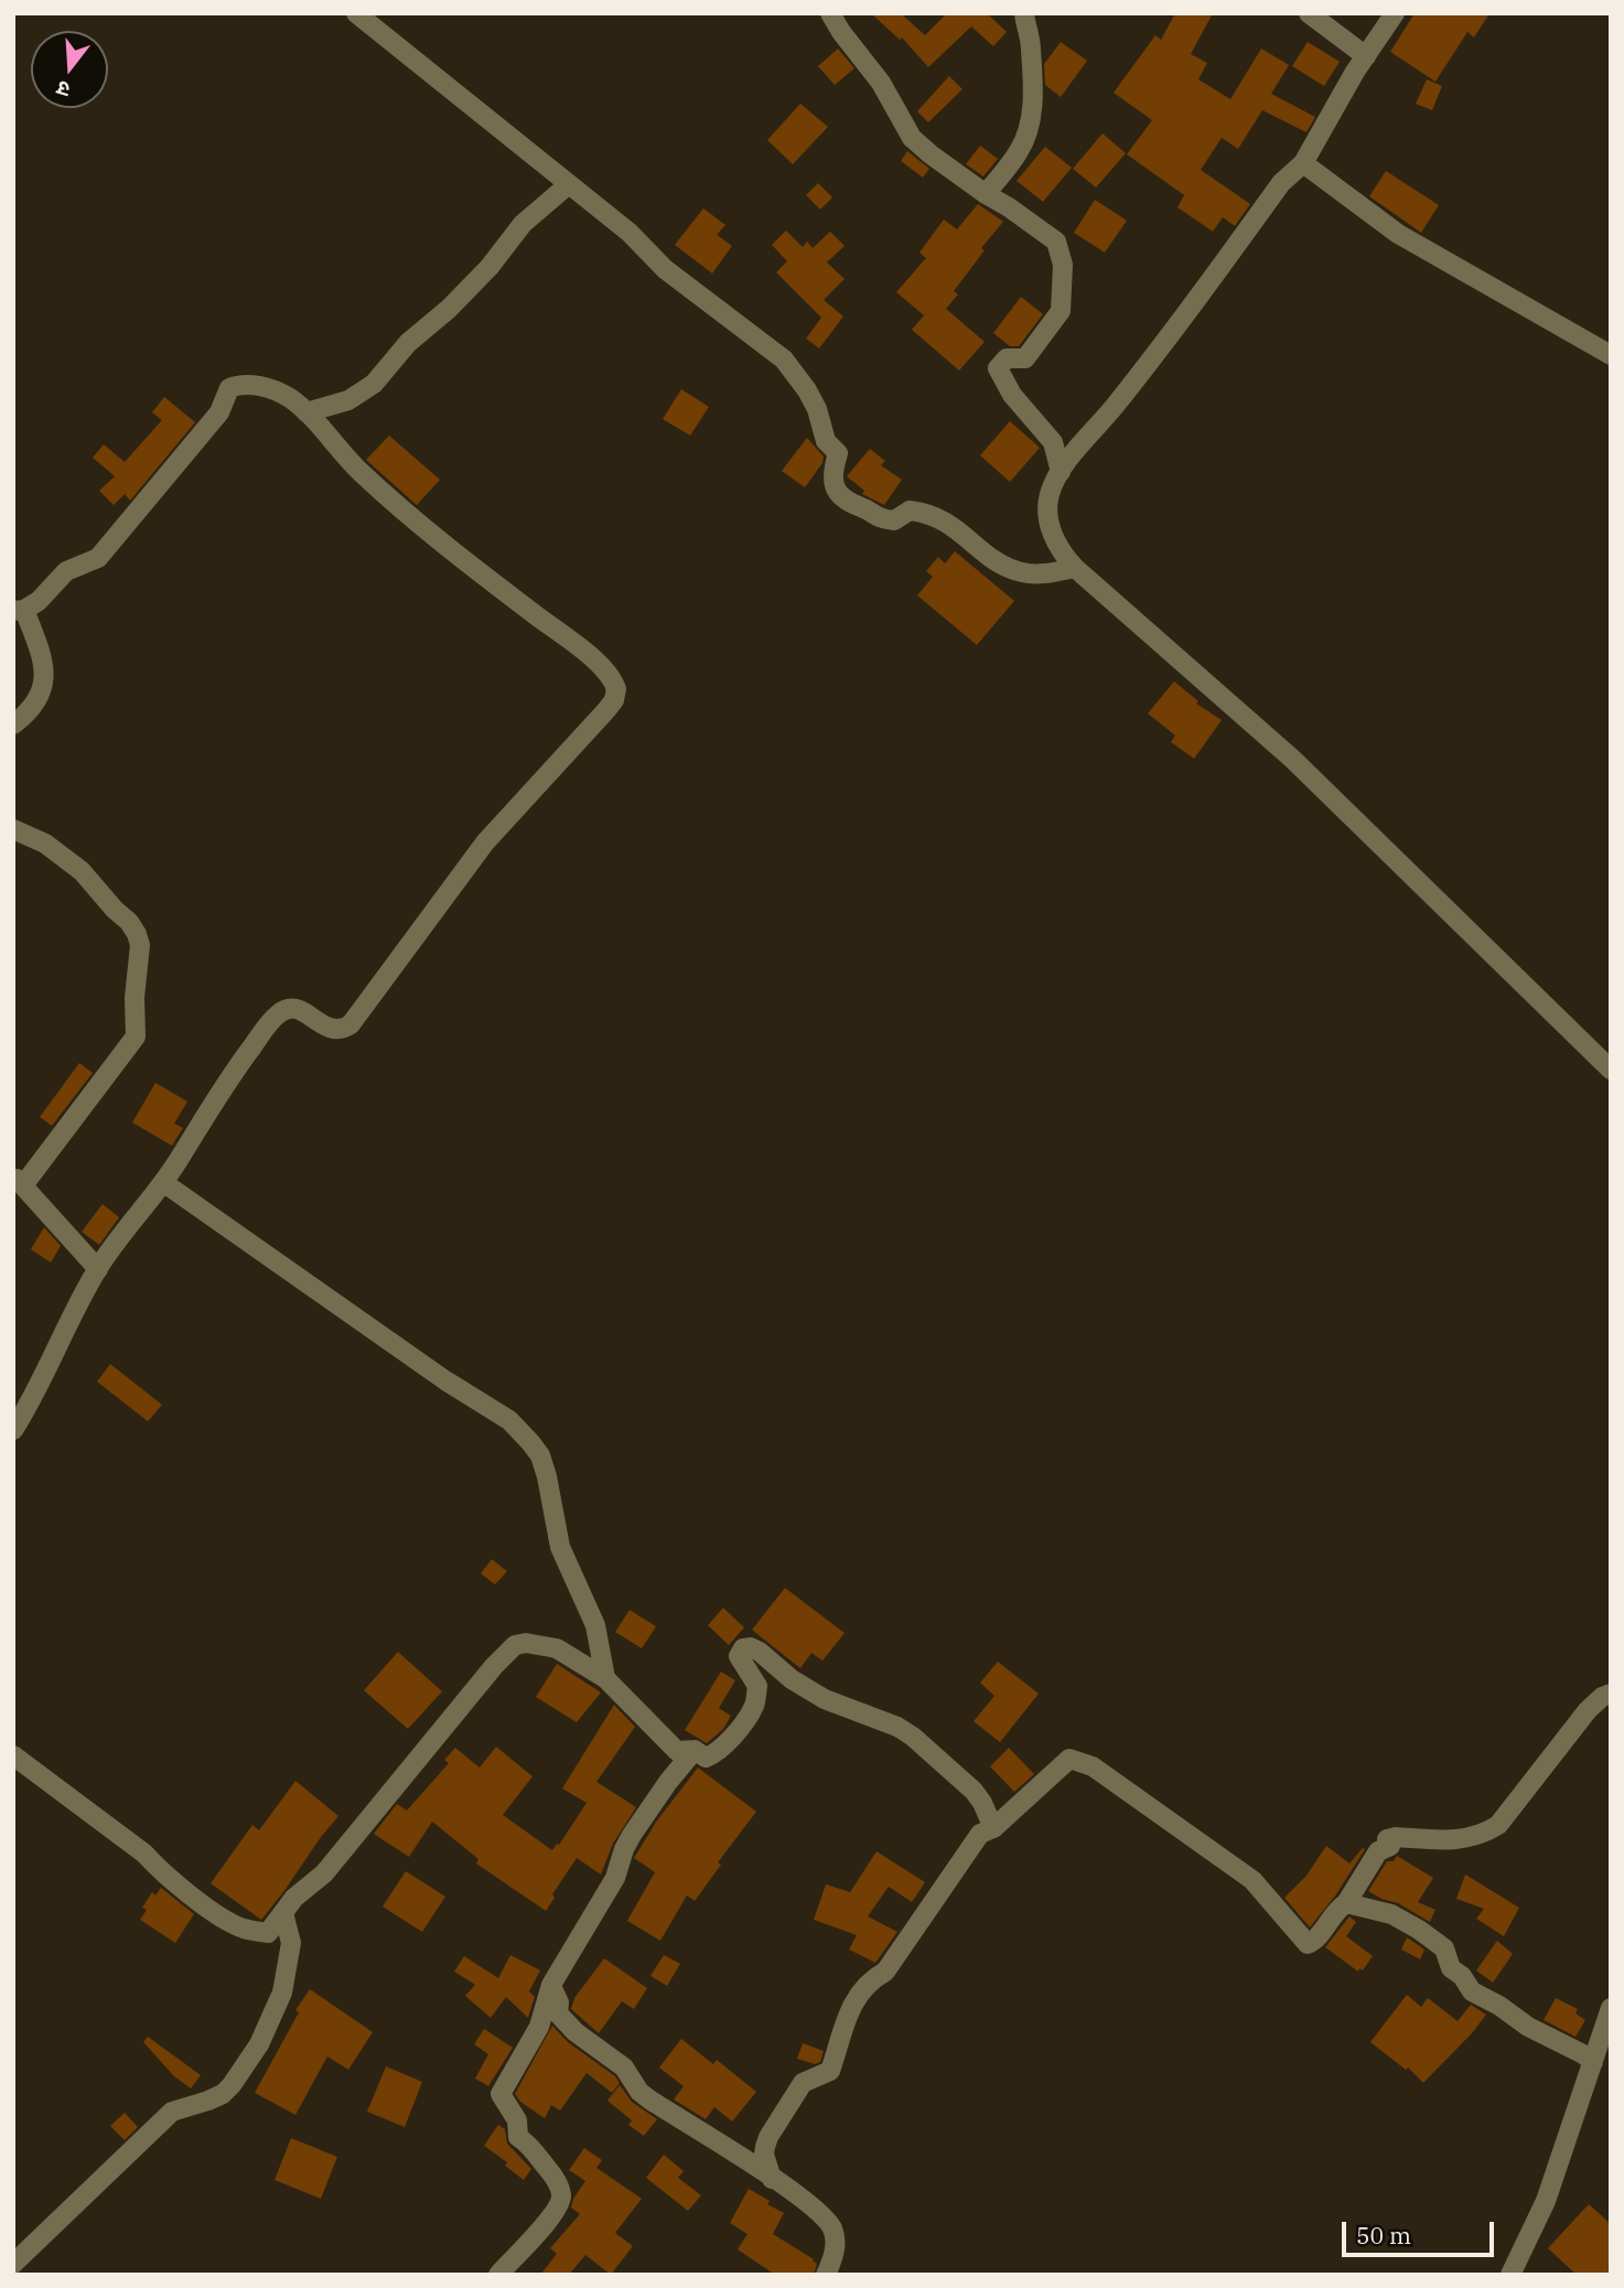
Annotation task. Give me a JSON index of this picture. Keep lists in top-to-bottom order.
{
  "scale_bar": "50 m",
  "north": "bottom"
}
